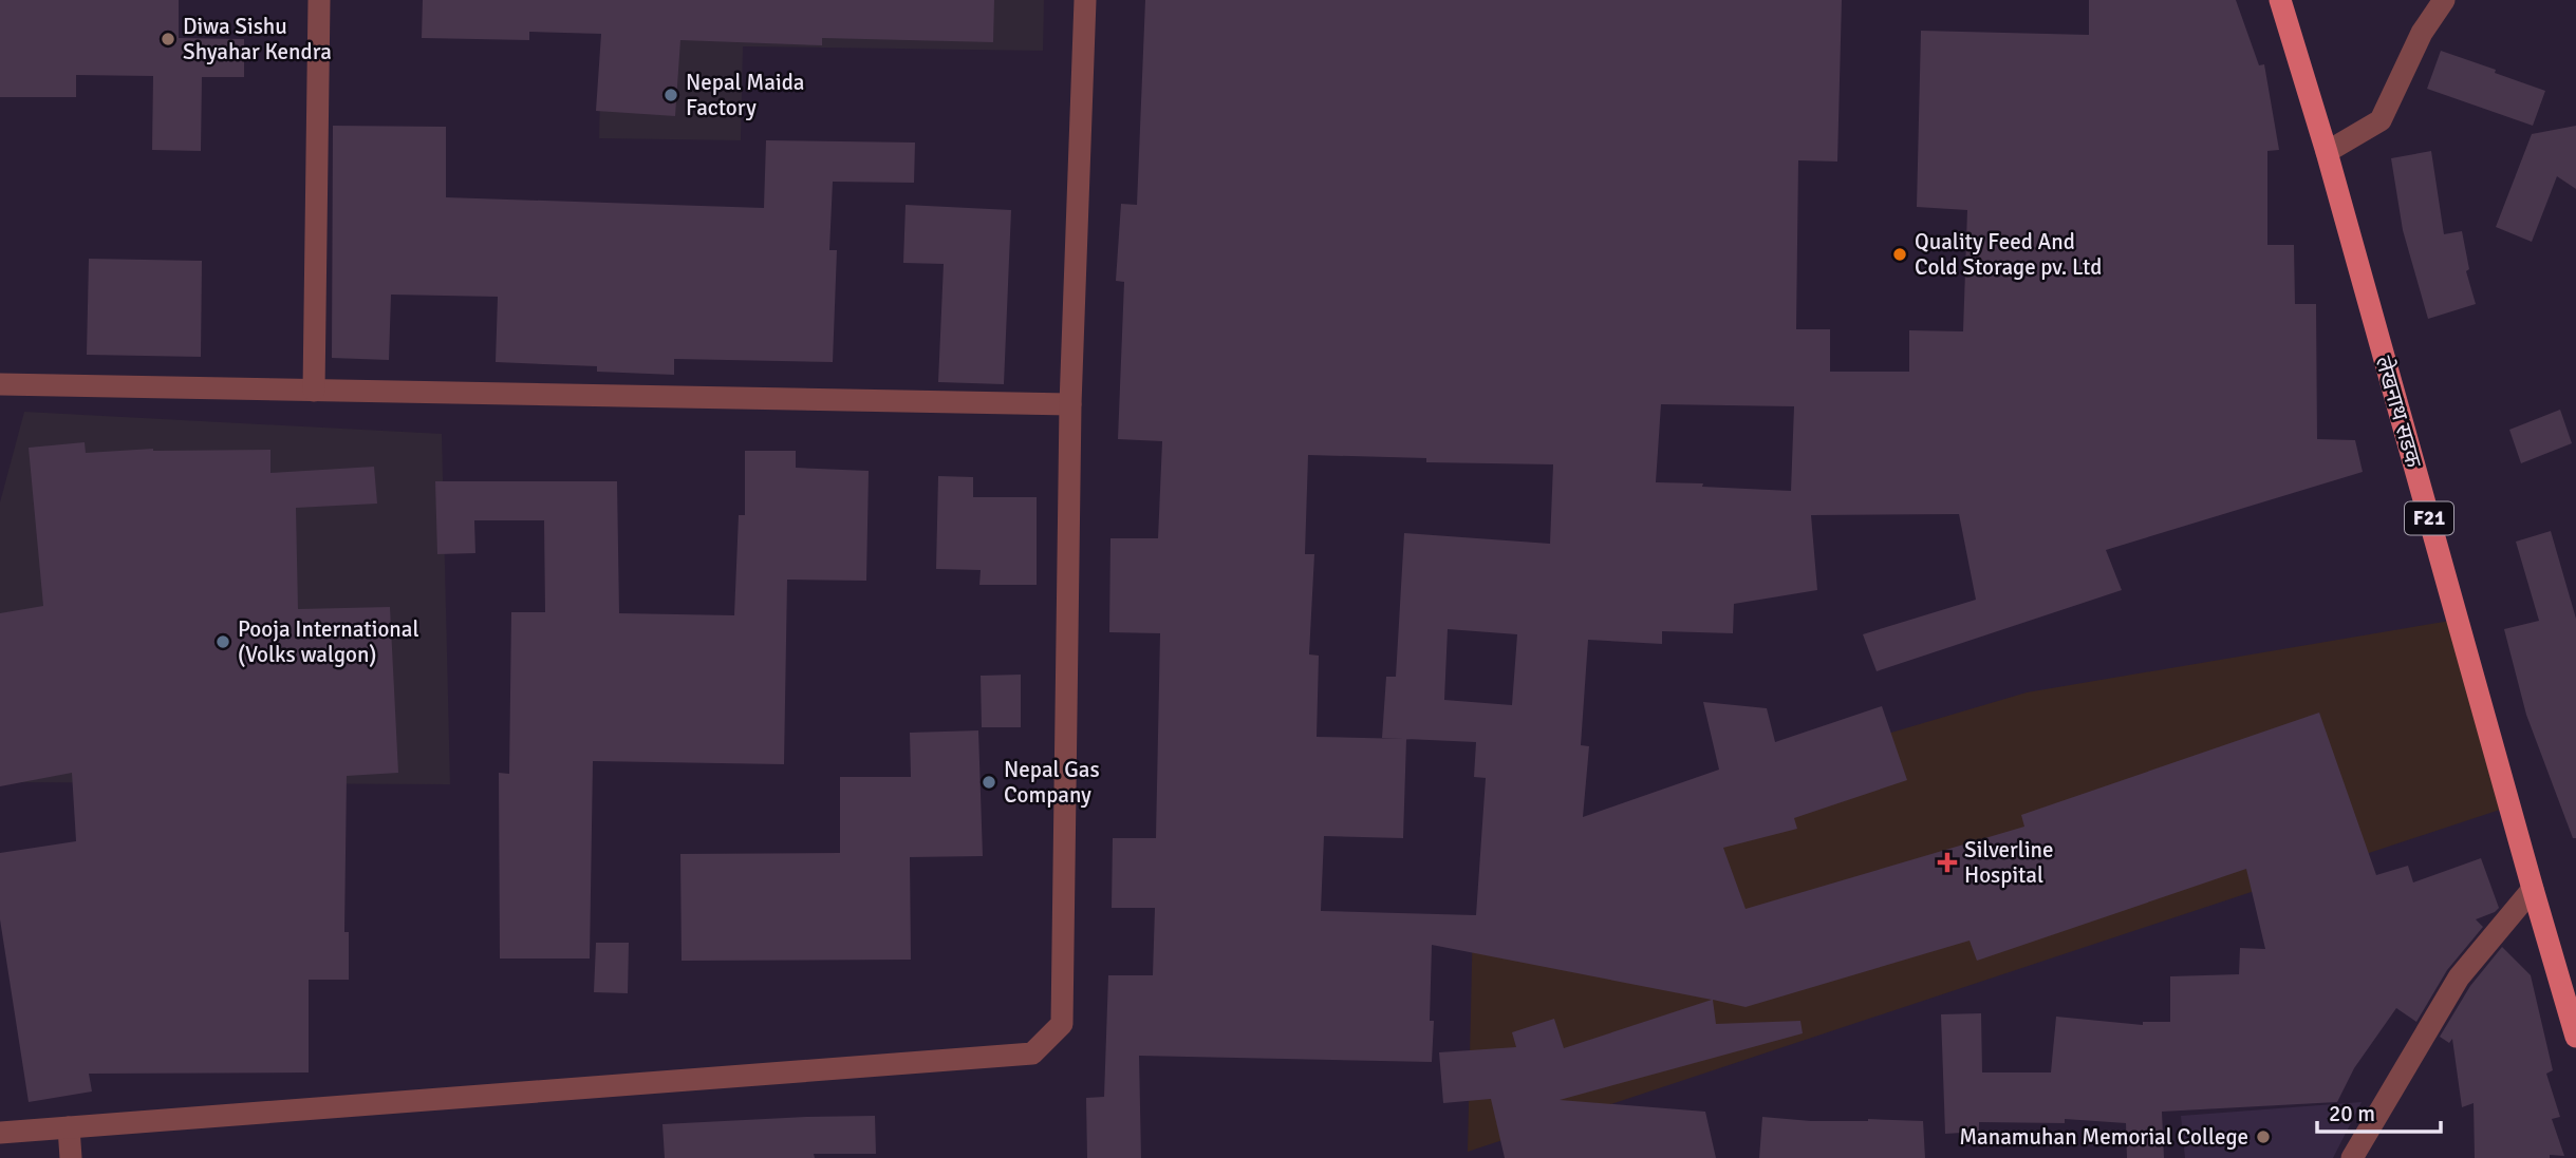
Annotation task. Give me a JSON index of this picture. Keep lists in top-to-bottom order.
{
  "streets": {
    "main road": ["लेखनाथ सडक", "F21"]
  },
  "places": {
    "other": [
      "Diwa Sishu Shyahar Kendra",
      "Nepal Maida Factory",
      "Quality Feed And Cold Storage pv. Ltd",
      "Pooja International (Volks walgon)",
      "Nepal Gas Company",
      "Manamuhan Memorial College"
    ],
    "health": ["Silverline Hospital"]
  },
  "scale_bar": "20 m"
}
